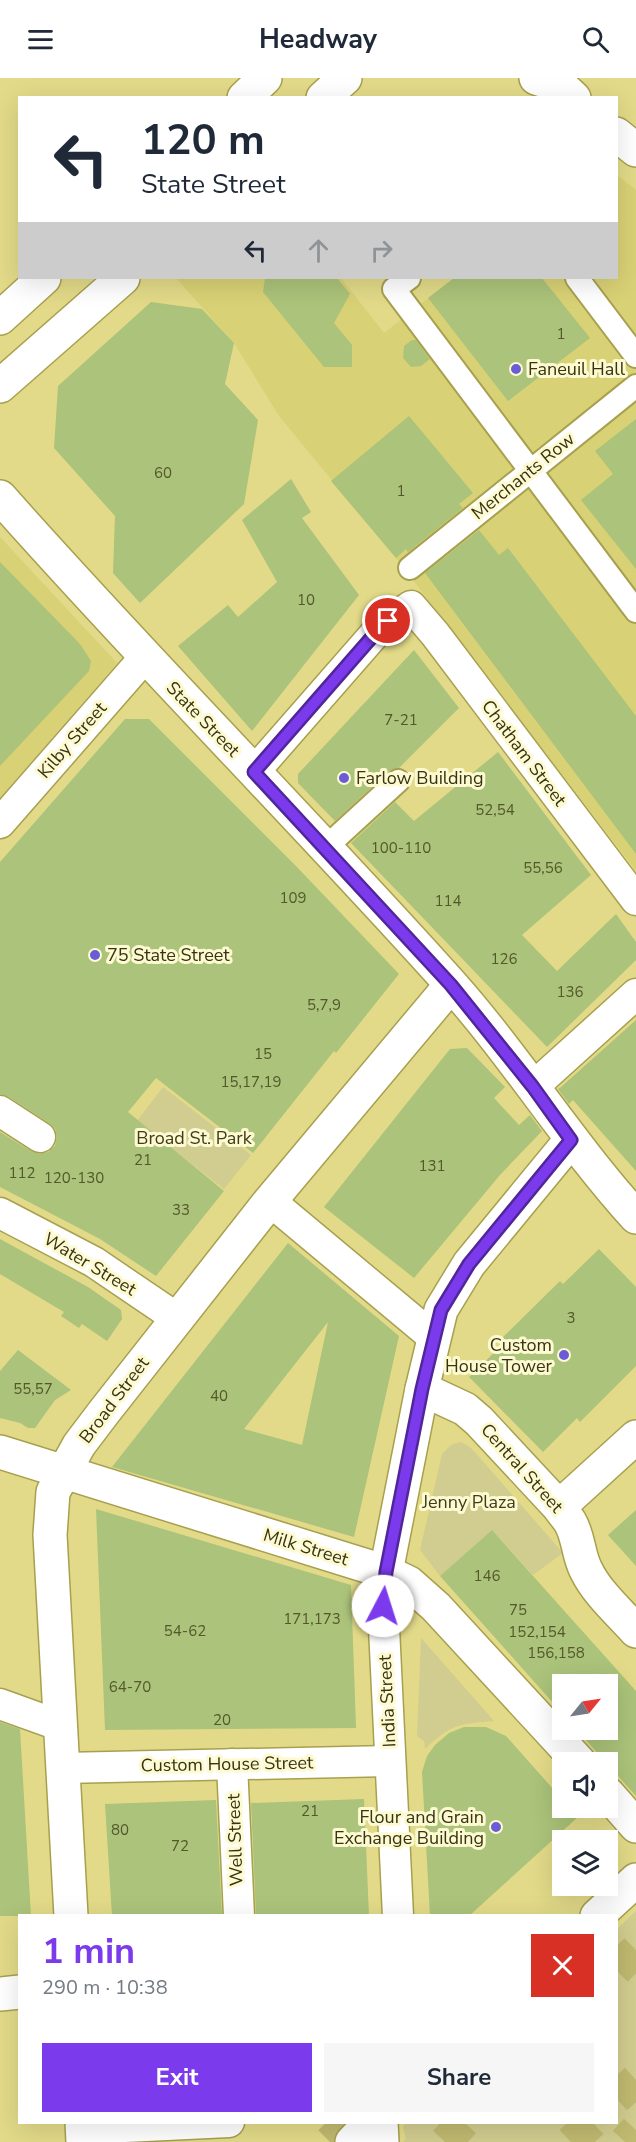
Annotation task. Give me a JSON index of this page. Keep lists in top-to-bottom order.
{
  "streets": {
    "main road": [
      "State Street",
      "Broad Street",
      "Central Street",
      "Milk Street",
      "India Street"
    ],
    "street": [
      "Merchants Row",
      "Kilby Street",
      "Chatham Street",
      "Water Street",
      "Custom House Street",
      "Well Street"
    ]
  },
  "crossings": [
    ["State Street", "Kilby Street"],
    ["State Street", "Chatham Street"],
    ["State Street", "Broad Street"],
    ["State Street", "India Street"],
    ["Water Street", "Broad Street"],
    ["Broad Street", "Milk Street"],
    ["Broad Street", "Custom House Street"],
    ["Central Street", "India Street"],
    ["Milk Street", "India Street"],
    ["India Street", "Custom House Street"],
    ["Custom House Street", "Well Street"]
  ],
  "parks": ["Broad St. Park", "Jenny Plaza"],
  "places": [
    "Faneuil Hall",
    "Farlow Building",
    "75 State Street",
    "Custom House Tower",
    "Flour and Grain Exchange Building"
  ],
  "house_numbers": [
    "1",
    "60",
    "1",
    "10",
    "7-21",
    "52,54",
    "100-110",
    "55,56",
    "109",
    "114",
    "126",
    "136",
    "5,7,9",
    "15",
    "15,17,19",
    "21",
    "131",
    "112",
    "120-130",
    "33",
    "3",
    "55,57",
    "40",
    "146",
    "75",
    "171,173",
    "54-62",
    "152,154",
    "156,158",
    "64-70",
    "20",
    "21",
    "80",
    "72"
  ],
  "north": "top right",
  "page": {
    "header": "Headway",
    "turn": ["120 m", "State Street"],
    "heading": ["1 min", "290 m · 10:38"],
    "buttons": ["Exit", "Share"]
  }
}
